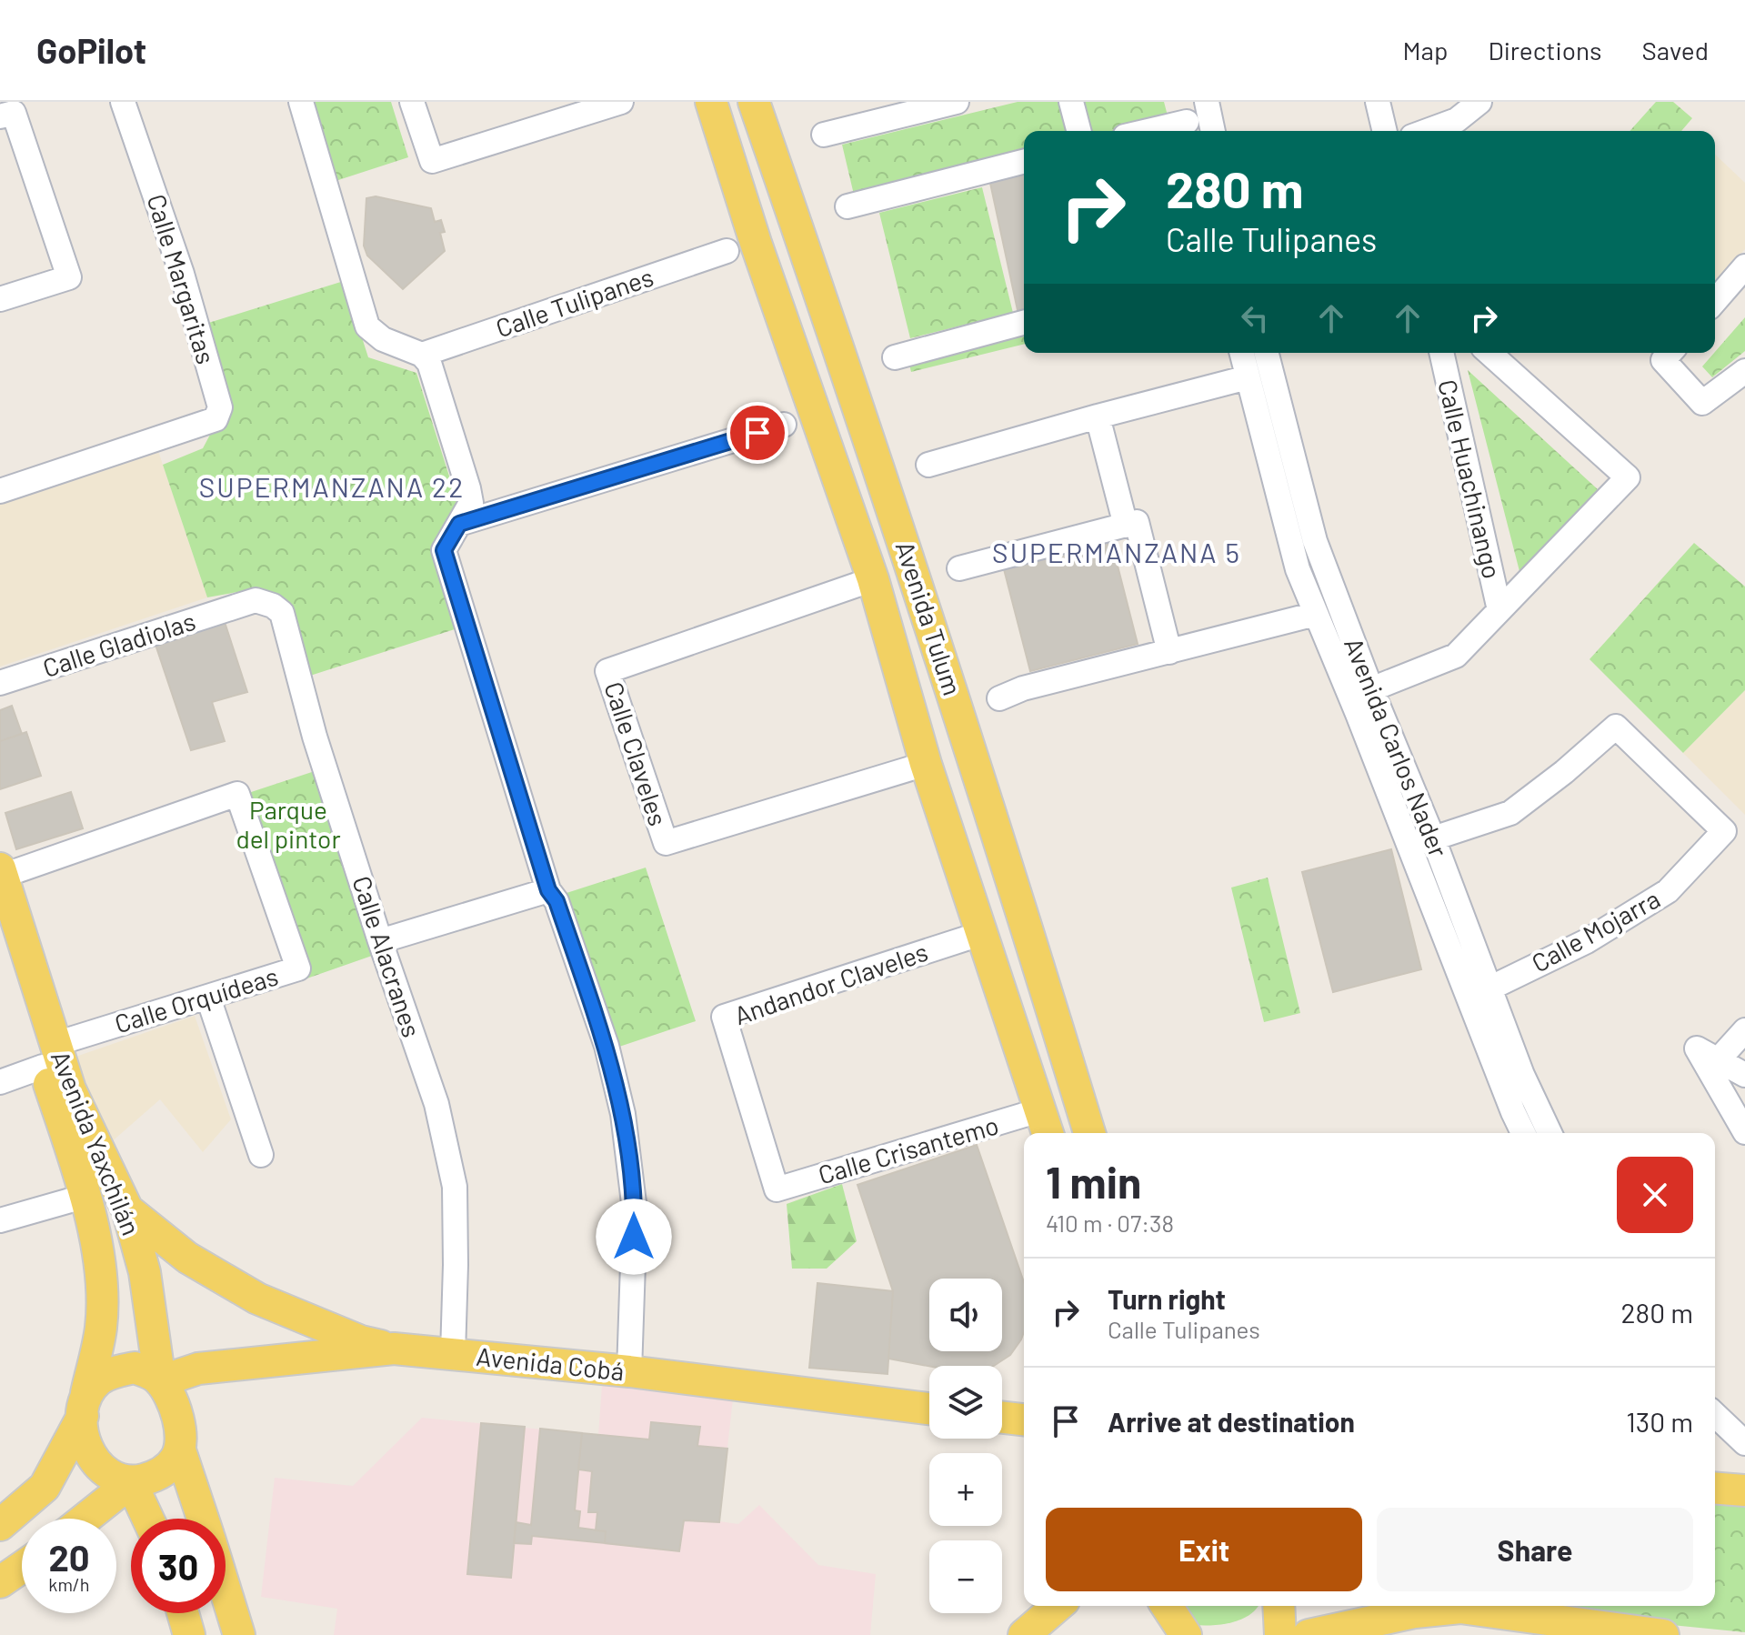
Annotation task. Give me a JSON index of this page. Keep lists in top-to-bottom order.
{
  "streets": {
    "main road": ["Avenida Tulum", "Avenida Yaxchilán", "Avenida Cobá"],
    "street": [
      "Calle Margaritas",
      "Calle Tulipanes",
      "Calle Huachinango",
      "Calle Gladiolas",
      "Avenida Carlos Nader",
      "Calle Claveles",
      "Calle Mojarra",
      "Calle Alacranes",
      "Andandor Claveles",
      "Calle Orquídeas",
      "Calle Crisantemo"
    ]
  },
  "crossings": [
    ["Calle Huachinango", "Avenida Carlos Nader"],
    ["Avenida Tulum", "Calle Claveles"],
    ["Avenida Tulum", "Andandor Claveles"],
    ["Avenida Tulum", "Calle Crisantemo"],
    ["Calle Gladiolas", "Calle Alacranes"],
    ["Avenida Carlos Nader", "Calle Mojarra"],
    ["Calle Alacranes", "Avenida Cobá"],
    ["Andandor Claveles", "Calle Crisantemo"],
    ["Calle Orquídeas", "Avenida Yaxchilán"],
    ["Avenida Yaxchilán", "Avenida Cobá"]
  ],
  "districts": ["SUPERMANZANA 22", "SUPERMANZANA 5"],
  "parks": ["Parque del pintor"],
  "page": {
    "header": "GoPilot",
    "nav": ["Map", "Directions", "Saved"],
    "turn": ["280 m", "Calle Tulipanes"],
    "heading": ["1 min", "410 m · 07:38"],
    "list": [
      {
        "name": "Turn right",
        "note": "Calle Tulipanes",
        "value": "280 m"
      },
      {
        "name": "Arrive at destination",
        "value": "130 m"
      }
    ],
    "map_buttons": ["+", "−"],
    "buttons": ["Exit", "Share"],
    "speed": "20 km/h",
    "limit": "30"
  }
}
